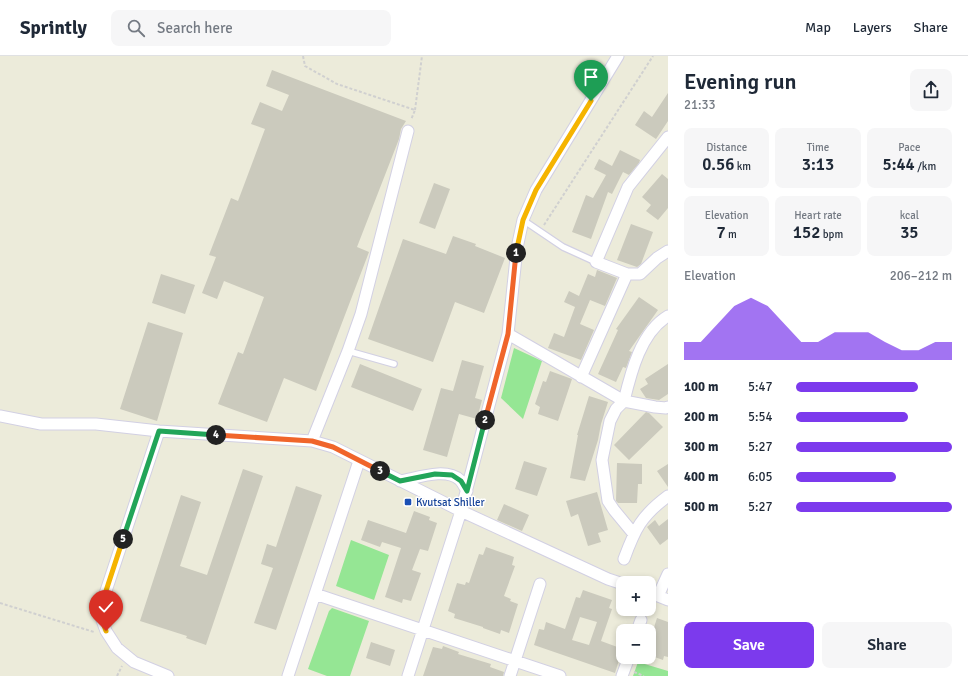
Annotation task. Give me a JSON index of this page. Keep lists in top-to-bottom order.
{
  "places": {
    "transit": ["Kvutsat Shiller"]
  },
  "page": {
    "header": "Sprintly",
    "search": "Search here",
    "nav": ["Map", "Layers", "Share"],
    "heading": ["Evening run", "21:33"],
    "stats": [
      ["Distance", "0.56 km"],
      ["Time", "3:13"],
      ["Pace", "5:44 /km"],
      ["Elevation", "7 m"],
      ["Heart rate", "152 bpm"],
      ["kcal", "35"]
    ],
    "pins": [
      "1",
      "2",
      "4",
      "3",
      "5"
    ],
    "chart": ["Elevation", "206–212 m"],
    "list": [
      {
        "name": "100 m",
        "note": "5:47"
      },
      {
        "name": "200 m",
        "note": "5:54"
      },
      {
        "name": "300 m",
        "note": "5:27"
      },
      {
        "name": "400 m",
        "note": "6:05"
      },
      {
        "name": "500 m",
        "note": "5:27"
      }
    ],
    "map_buttons": ["+", "−"],
    "buttons": ["Save", "Share"]
  }
}
